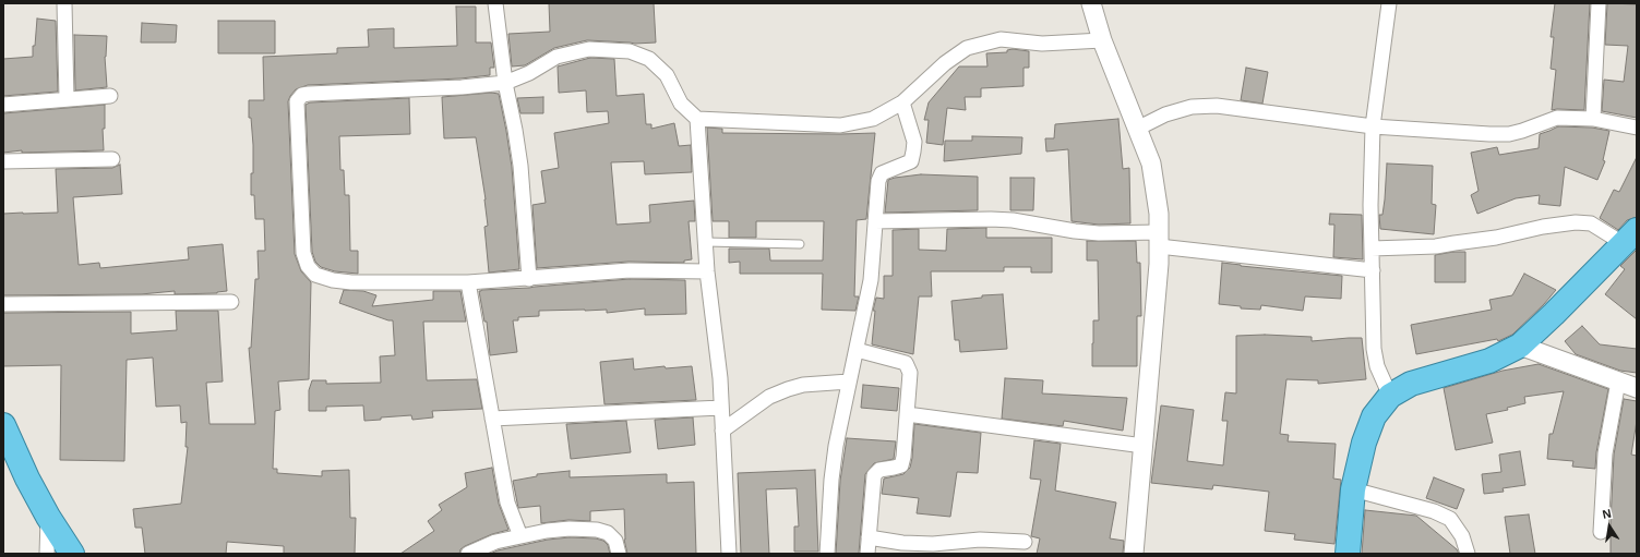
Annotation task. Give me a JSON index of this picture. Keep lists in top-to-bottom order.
{
  "north": "top"
}
